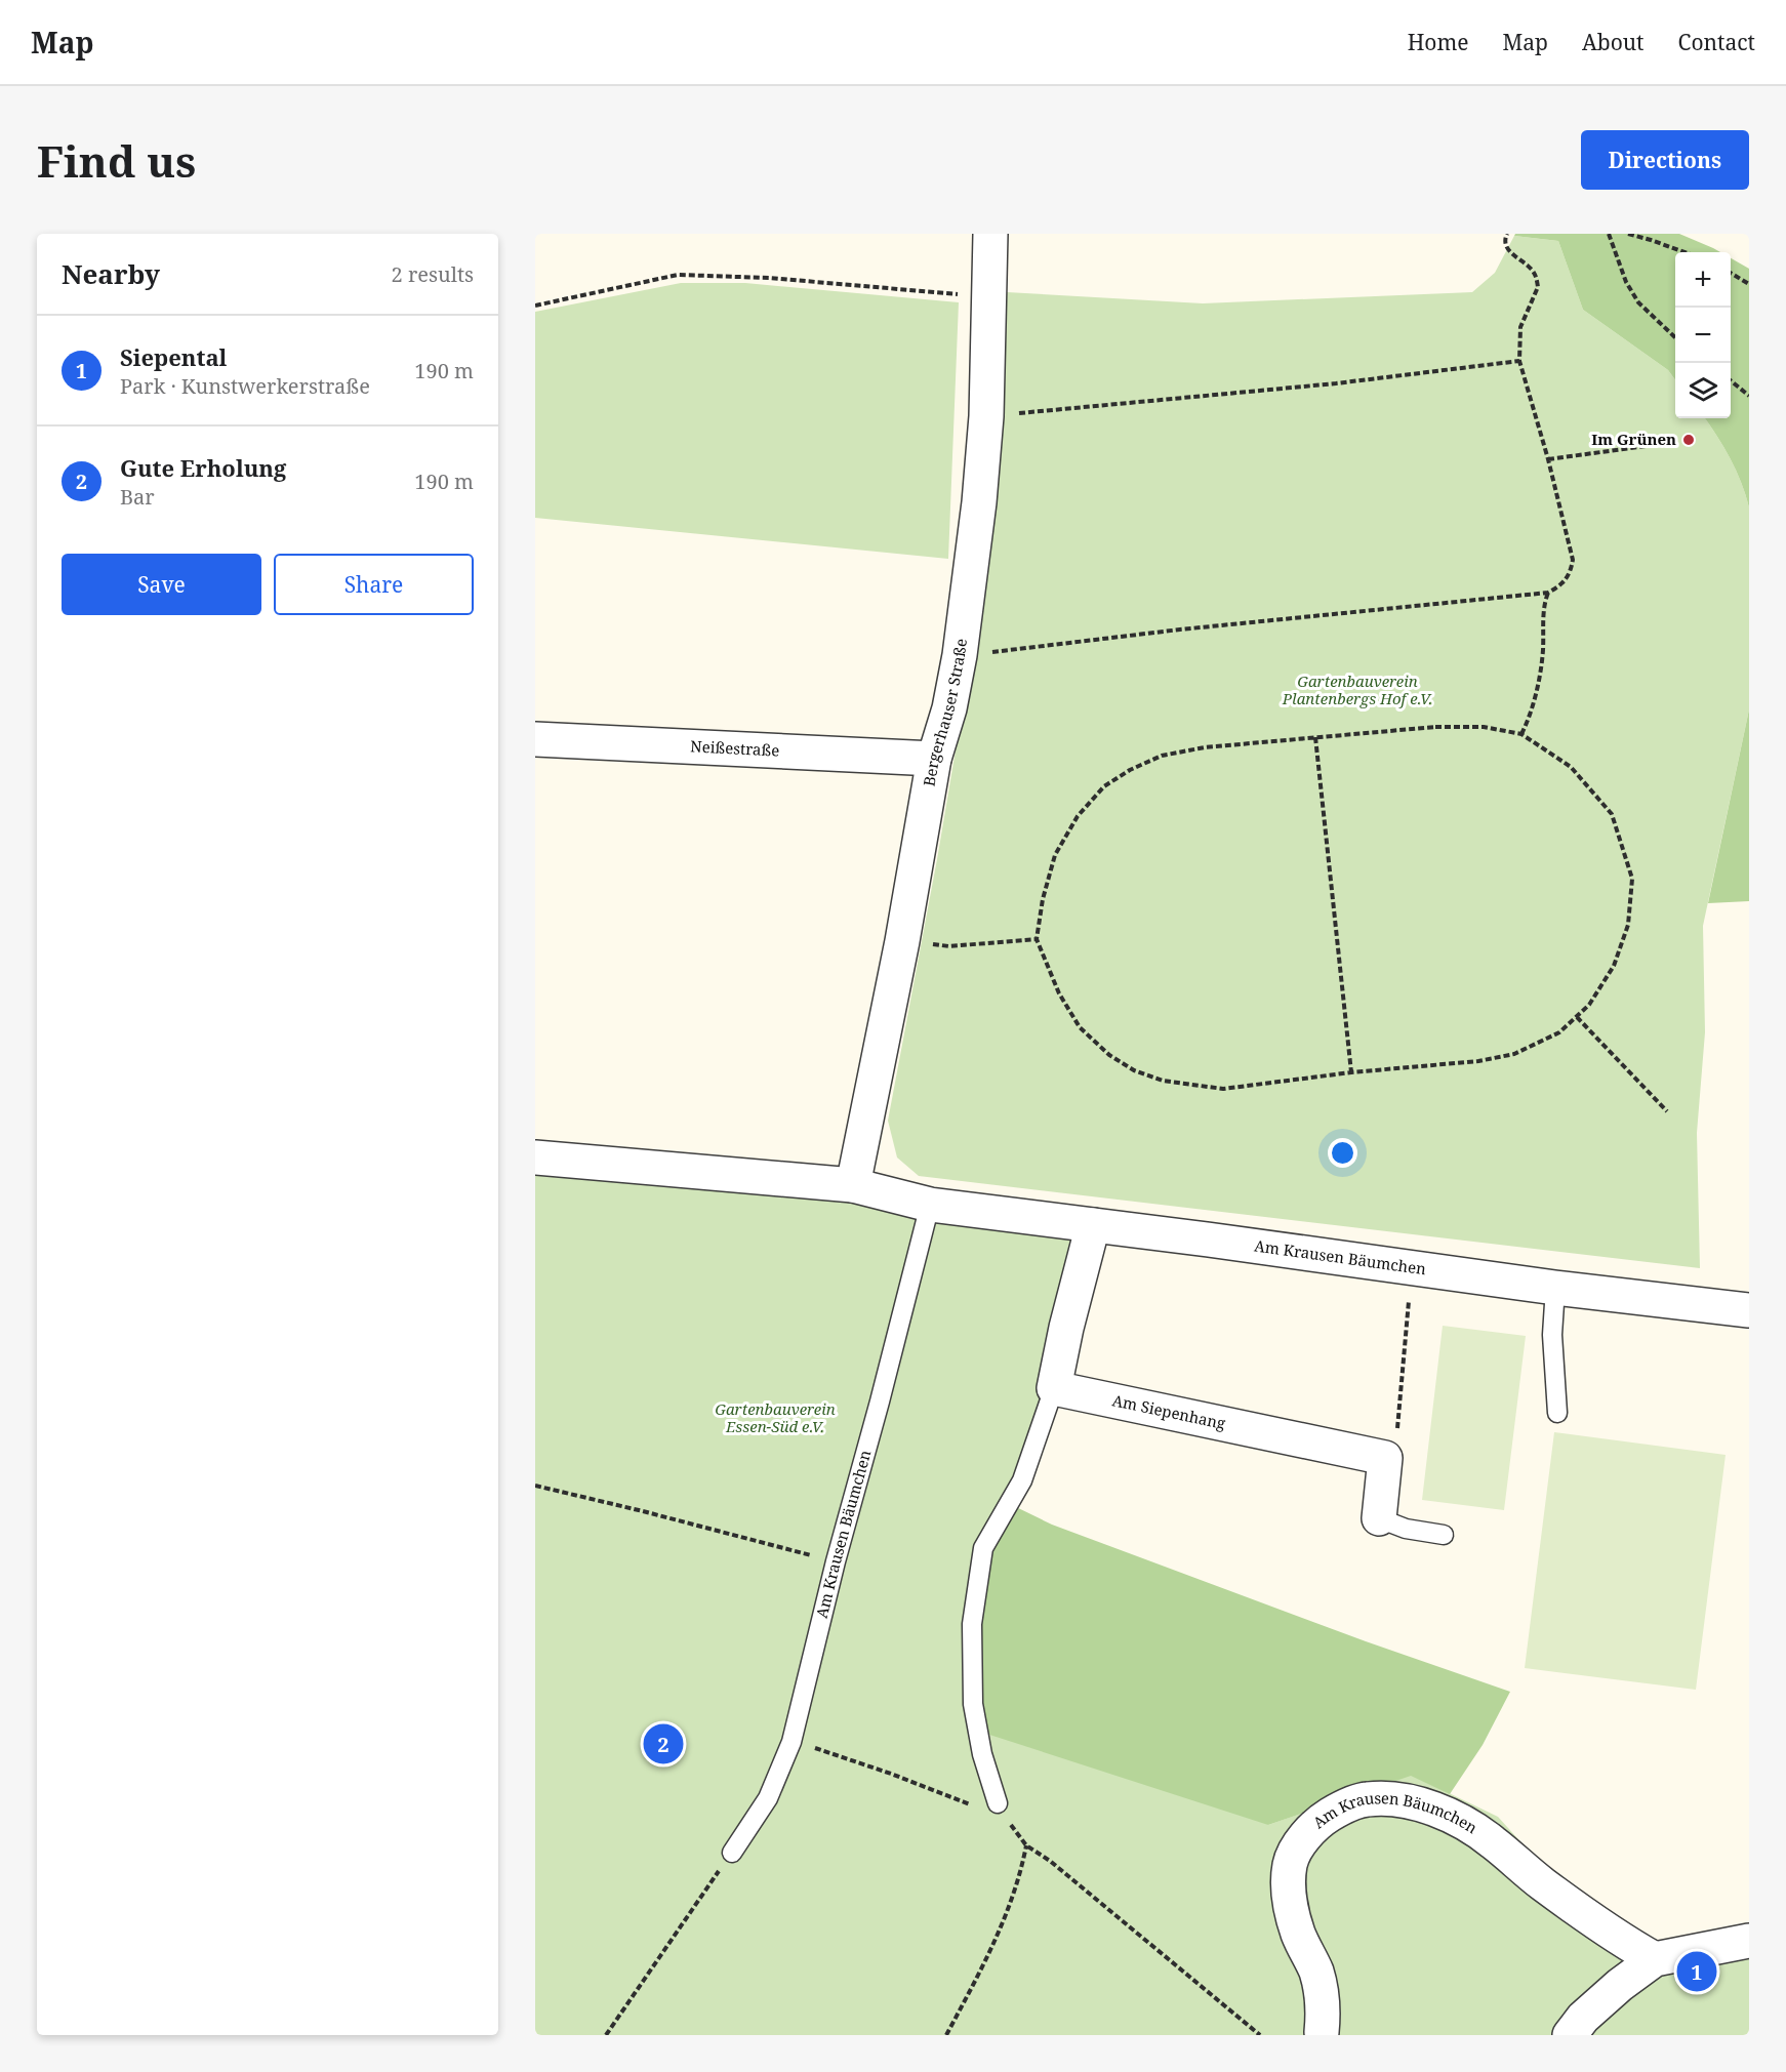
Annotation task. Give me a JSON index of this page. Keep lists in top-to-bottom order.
{
  "streets": {
    "street": [
      "Bergerhauser Straße",
      "Neißestraße",
      "Am Krausen Bäumchen",
      "Am Siepenhang"
    ]
  },
  "crossings": [
    ["Bergerhauser Straße", "Neißestraße"],
    ["Bergerhauser Straße", "Am Krausen Bäumchen"]
  ],
  "parks": ["Gartenbauverein Plantenbergs Hof e.V.", "Gartenbauverein Essen-Süd e.V."],
  "places": ["Im Grünen"],
  "page": {
    "header": "Map",
    "nav": [
      "Home",
      "Map",
      "About",
      "Contact"
    ],
    "buttons": [
      "Directions",
      ["Save", "Share"]
    ],
    "title": "Find us",
    "heading": ["Nearby", "2 results"],
    "map_buttons": ["+", "−"],
    "list": [
      {
        "mark": "1",
        "name": "Siepental",
        "note": "Park · Kunstwerkerstraße",
        "value": "190 m"
      },
      {
        "mark": "2",
        "name": "Gute Erholung",
        "note": "Bar",
        "value": "190 m"
      }
    ],
    "pins": ["2", "1"]
  }
}
